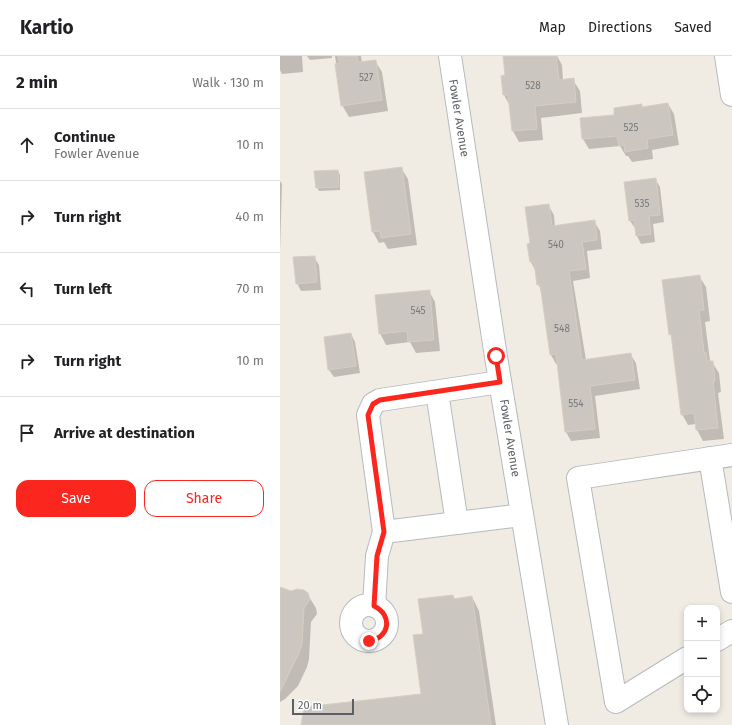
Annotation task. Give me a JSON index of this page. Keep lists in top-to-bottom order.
{
  "streets": {
    "street": ["Fowler Avenue"]
  },
  "house_numbers": [
    "527",
    "528",
    "525",
    "535",
    "540",
    "545",
    "548",
    "554"
  ],
  "scale_bar": "20 m",
  "page": {
    "header": "Kartio",
    "nav": ["Map", "Directions", "Saved"],
    "heading": ["2 min", "Walk · 130 m"],
    "list": [
      ["Continue", "Fowler Avenue", "10 m"],
      ["Turn right", "40 m"],
      ["Turn left", "70 m"],
      ["Turn right", "10 m"],
      "Arrive at destination"
    ],
    "buttons": ["Save", "Share"],
    "map_buttons": ["+", "−"],
    "scale": "20 m"
  }
}
